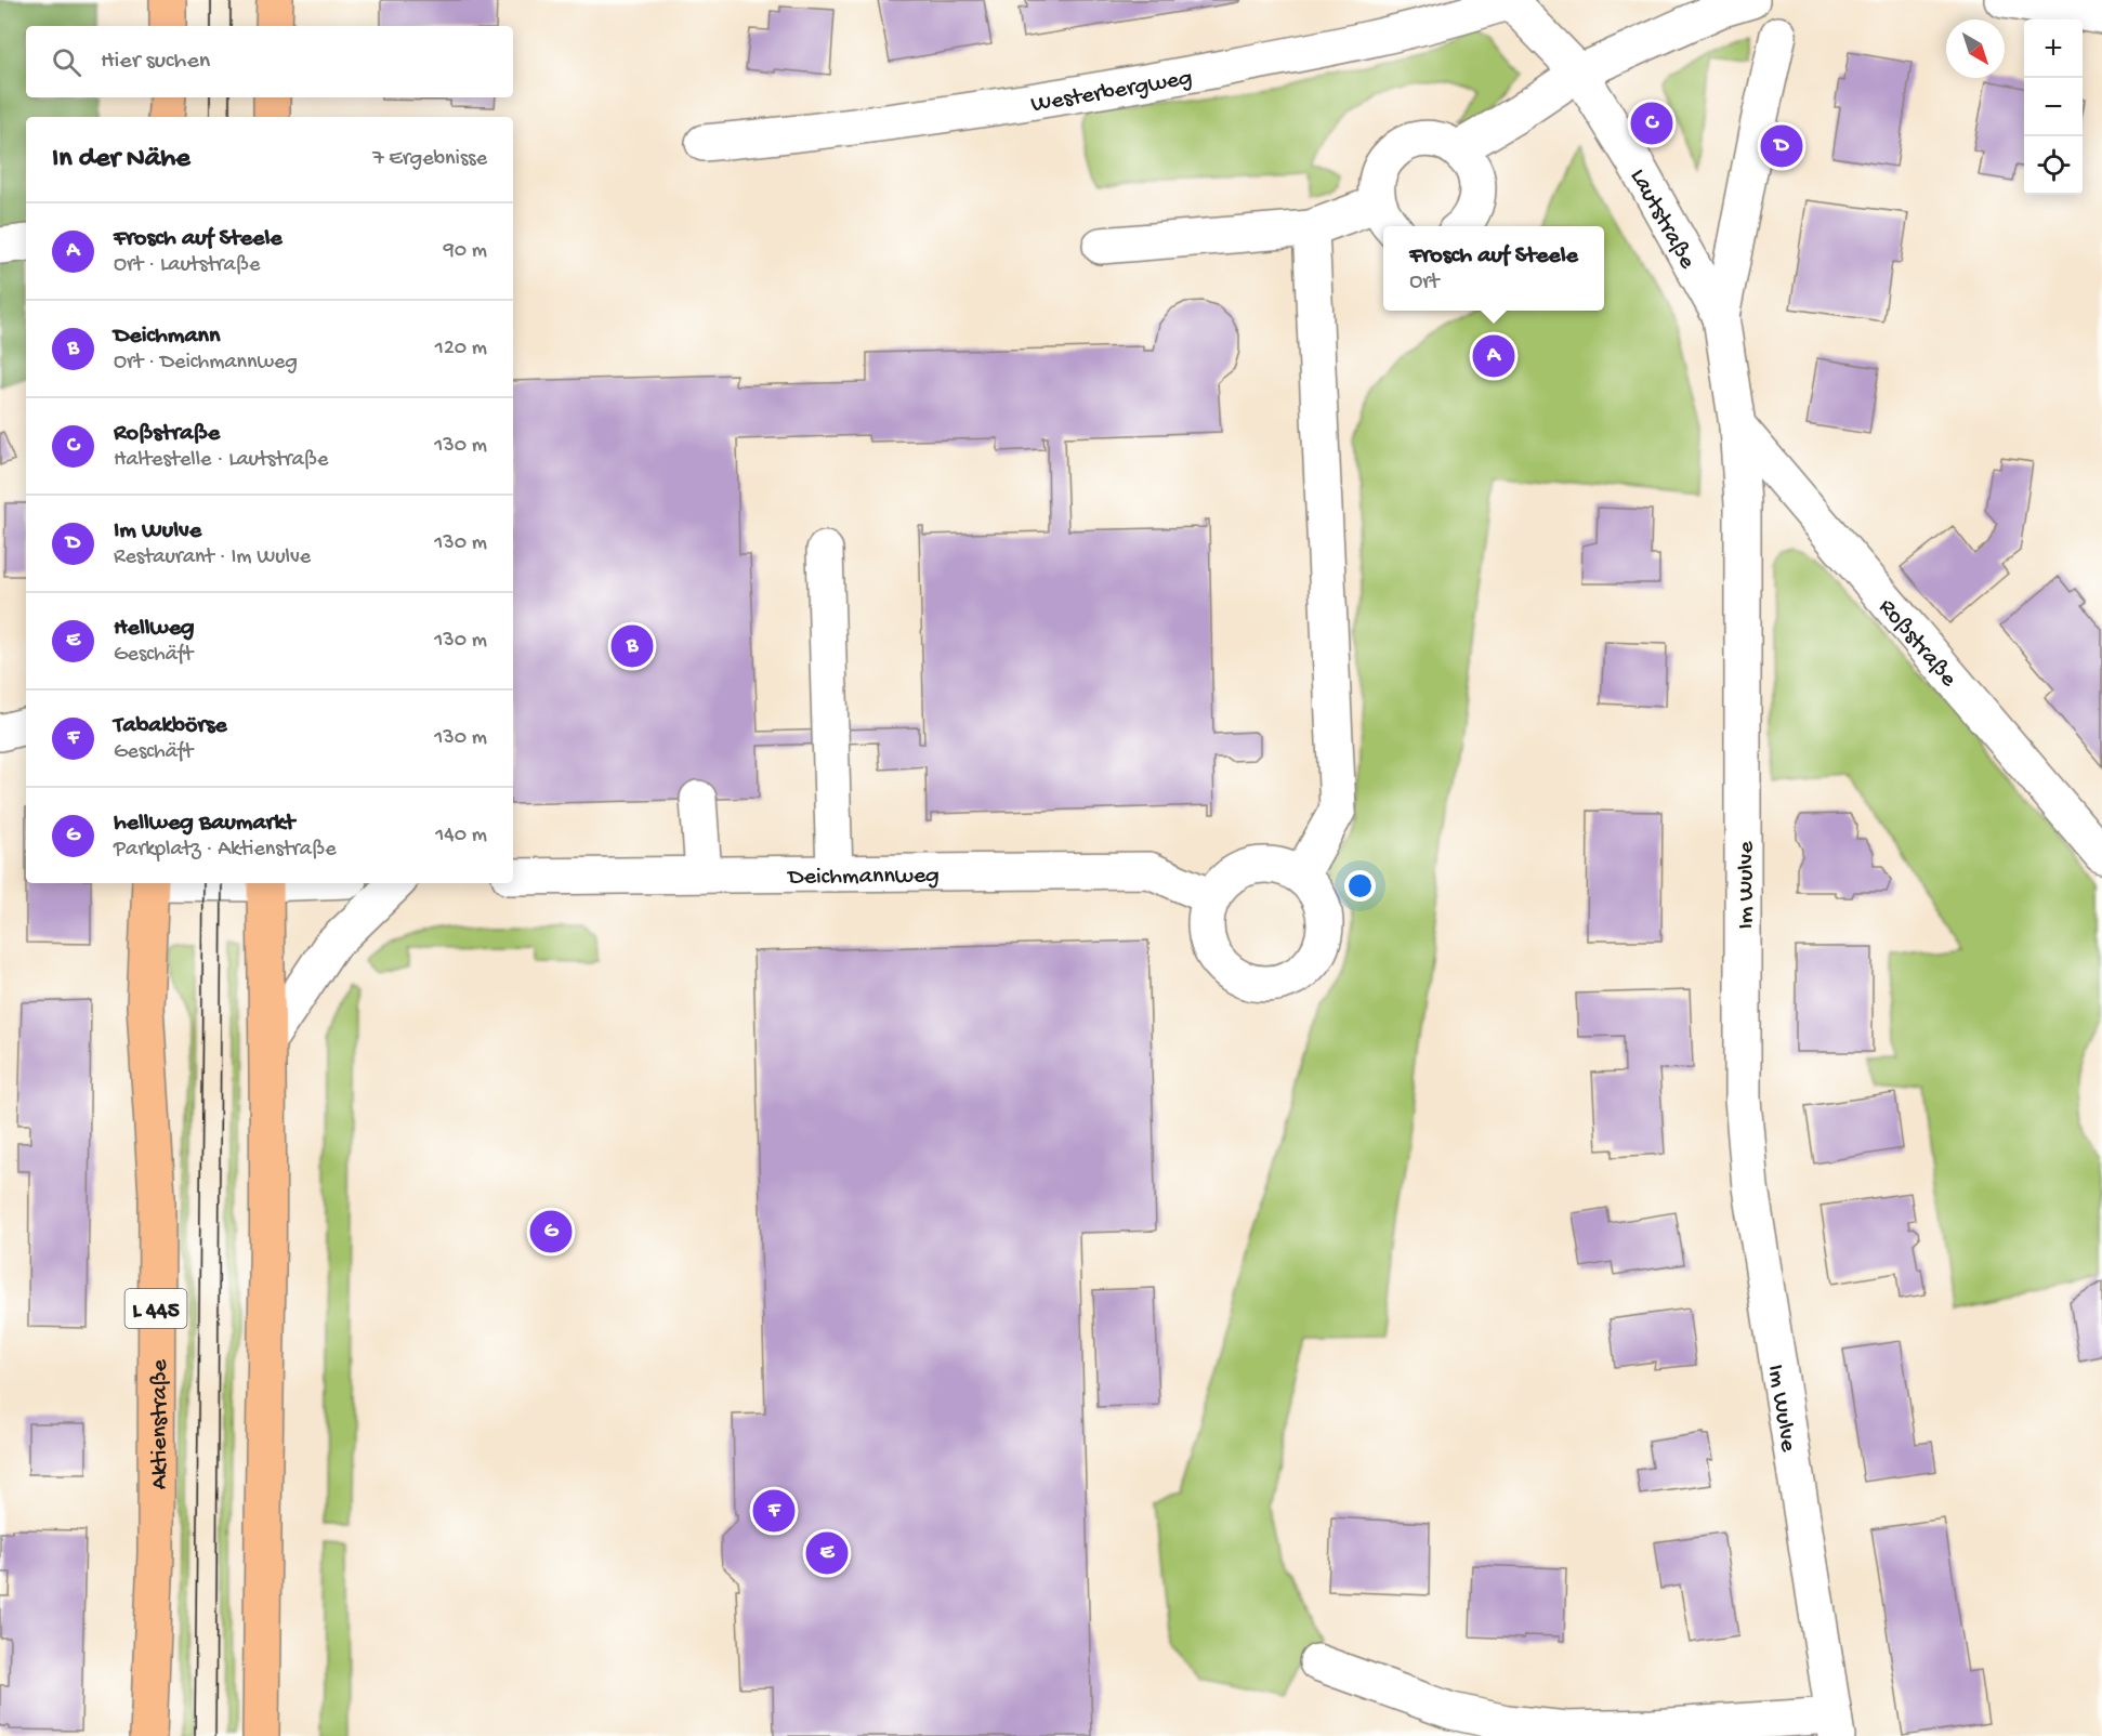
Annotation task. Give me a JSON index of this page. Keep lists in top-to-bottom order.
{
  "streets": {
    "main road": ["L 445", "Aktienstraße"],
    "street": [
      "Westerbergweg",
      "Lautstraße",
      "Roßstraße",
      "Deichmannweg",
      "Im Wulve"
    ]
  },
  "crossings": [
    ["Westerbergweg", "Lautstraße"],
    ["Lautstraße", "Im Wulve"],
    ["Roßstraße", "Im Wulve"]
  ],
  "north": "bottom right",
  "page": {
    "map_buttons": ["+", "−"],
    "search": "Hier suchen",
    "pins": [
      "C",
      "D",
      "A",
      "B",
      "G",
      "F",
      "E"
    ],
    "heading": ["In der Nähe", "7 Ergebnisse"],
    "list": [
      {
        "mark": "A",
        "name": "Frosch auf Steele",
        "note": "Ort · Lautstraße",
        "value": "90 m"
      },
      {
        "mark": "B",
        "name": "Deichmann",
        "note": "Ort · Deichmannweg",
        "value": "120 m"
      },
      {
        "mark": "C",
        "name": "Roßstraße",
        "note": "Haltestelle · Lautstraße",
        "value": "130 m"
      },
      {
        "mark": "D",
        "name": "Im Wulve",
        "note": "Restaurant · Im Wulve",
        "value": "130 m"
      },
      {
        "mark": "E",
        "name": "Hellweg",
        "note": "Geschäft",
        "value": "130 m"
      },
      {
        "mark": "F",
        "name": "Tabakbörse",
        "note": "Geschäft",
        "value": "130 m"
      },
      {
        "mark": "G",
        "name": "hellweg Baumarkt",
        "note": "Parkplatz · Aktienstraße",
        "value": "140 m"
      }
    ],
    "popup": ["Frosch auf Steele", "Ort"]
  }
}
